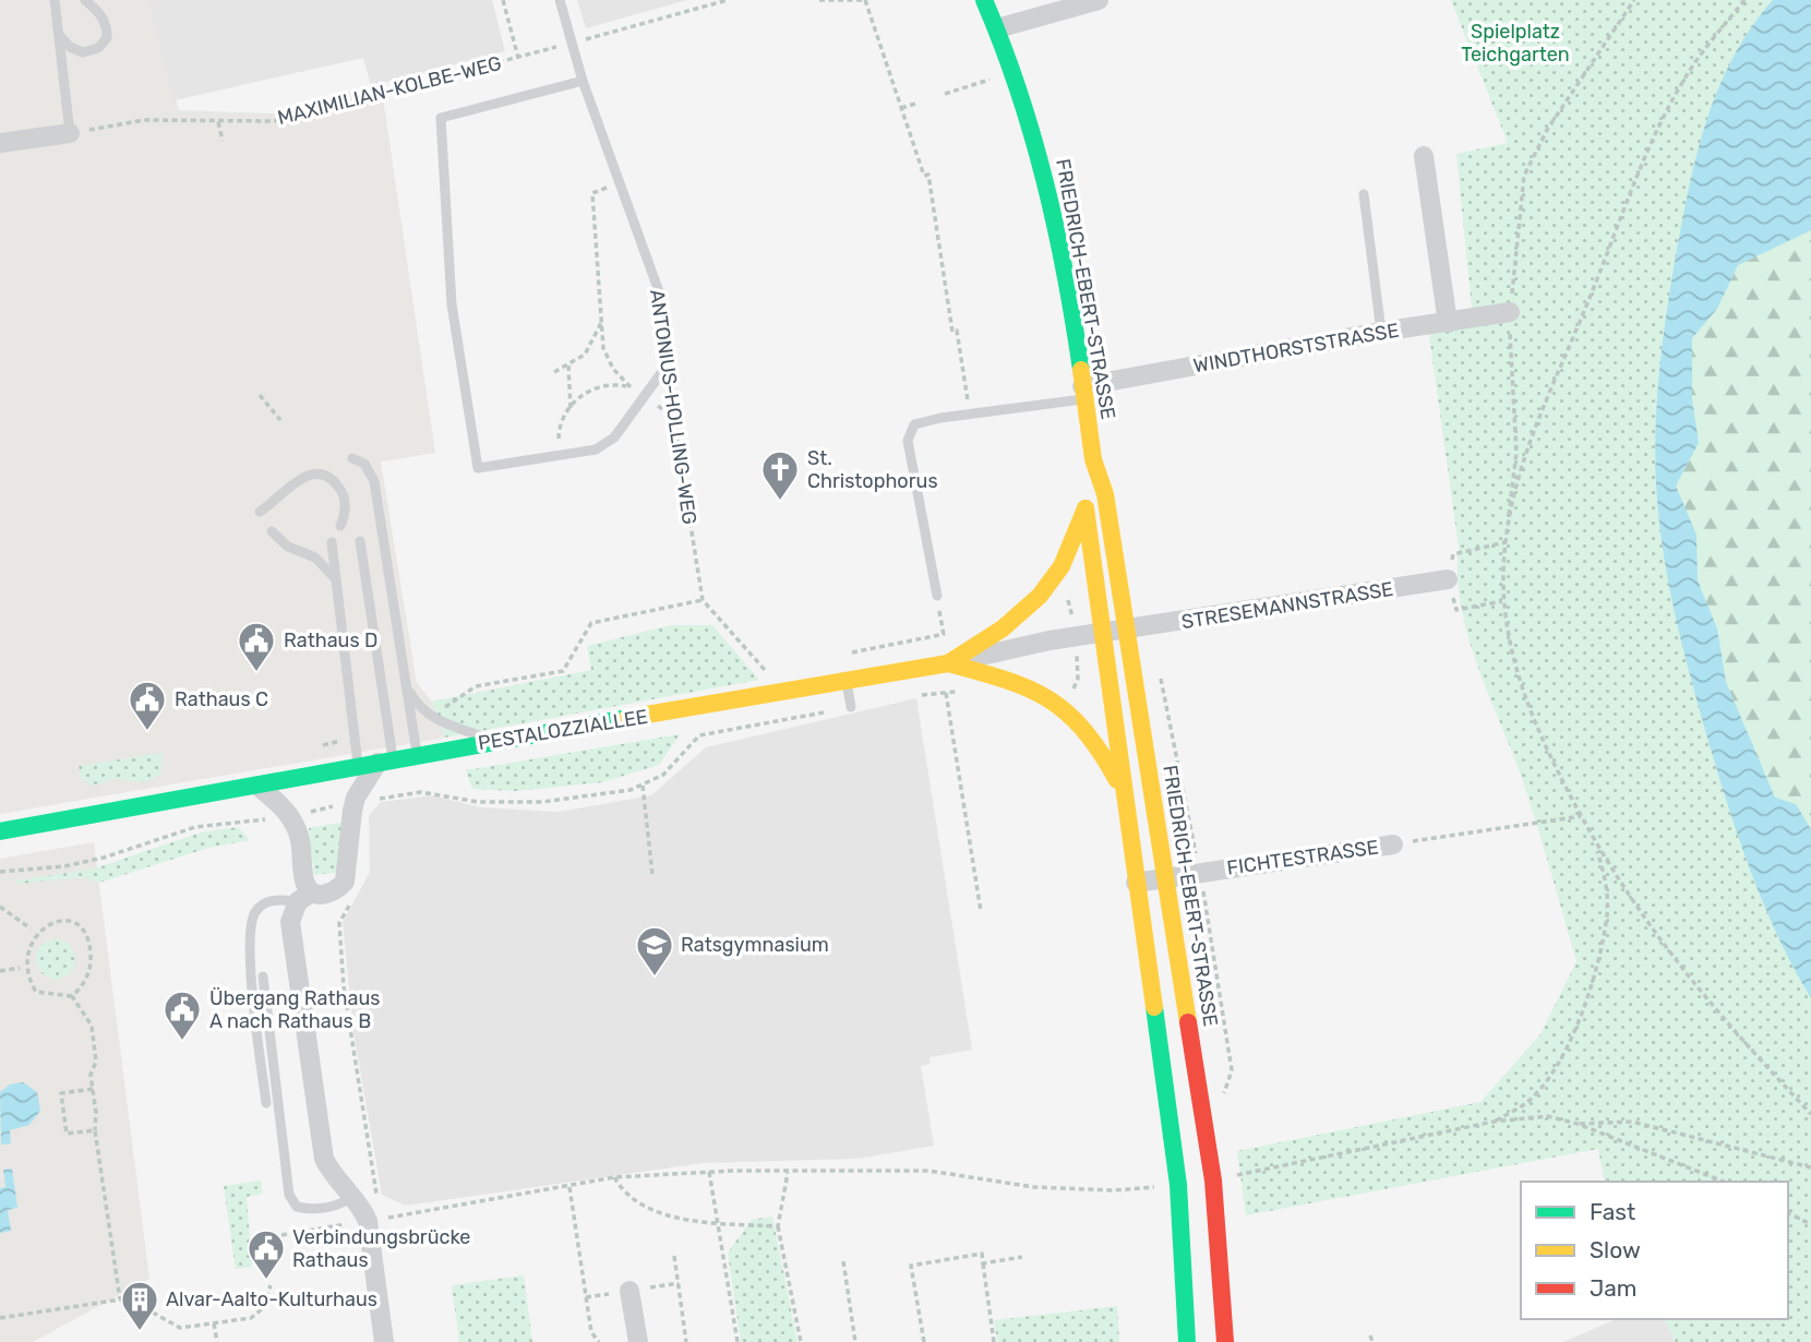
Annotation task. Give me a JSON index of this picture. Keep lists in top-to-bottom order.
{
  "streets": {
    "street": [
      "FRIEDRICH-EBERT-STRASSE",
      "WINDTHORSTSTRASSE",
      "STRESEMANNSTRASSE",
      "PESTALOZZIALLEE",
      "FICHTESTRASSE"
    ],
    "lane": ["ANTONIUS-HOLLING-WEG"],
    "path": ["MAXIMILIAN-KOLBE-WEG"]
  },
  "crossings": [
    ["MAXIMILIAN-KOLBE-WEG", "ANTONIUS-HOLLING-WEG"],
    ["FRIEDRICH-EBERT-STRASSE", "WINDTHORSTSTRASSE"],
    ["FRIEDRICH-EBERT-STRASSE", "STRESEMANNSTRASSE"],
    ["FRIEDRICH-EBERT-STRASSE", "PESTALOZZIALLEE"],
    ["FRIEDRICH-EBERT-STRASSE", "FICHTESTRASSE"],
    ["STRESEMANNSTRASSE", "PESTALOZZIALLEE"]
  ],
  "parks": ["Spielplatz Teichgarten"],
  "places": {
    "church": ["St. Christophorus"],
    "public building": [
      "Rathaus D",
      "Rathaus C",
      "Übergang Rathaus A nach Rathaus B",
      "Verbindungsbrücke Rathaus"
    ],
    "school or university": ["Ratsgymnasium"],
    "building": ["Alvar-Aalto-Kulturhaus"]
  },
  "legend": ["Fast", "Slow", "Jam"]
}
